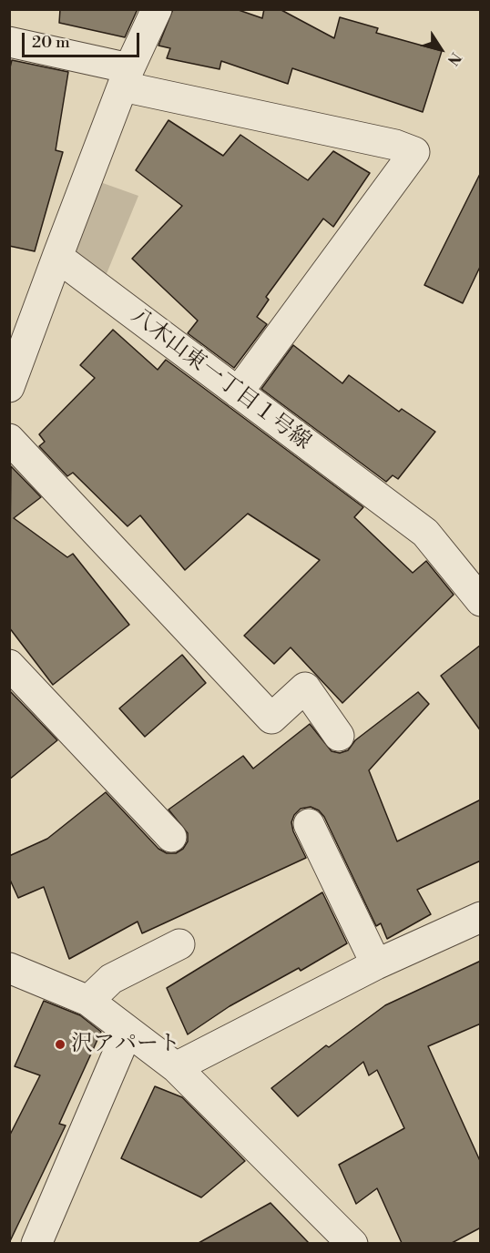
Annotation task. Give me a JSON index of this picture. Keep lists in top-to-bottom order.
{
  "streets": {
    "street": ["八木山東一丁目１号線"]
  },
  "places": ["沢アパート"],
  "scale_bar": "20 m",
  "north": "bottom right"
}
